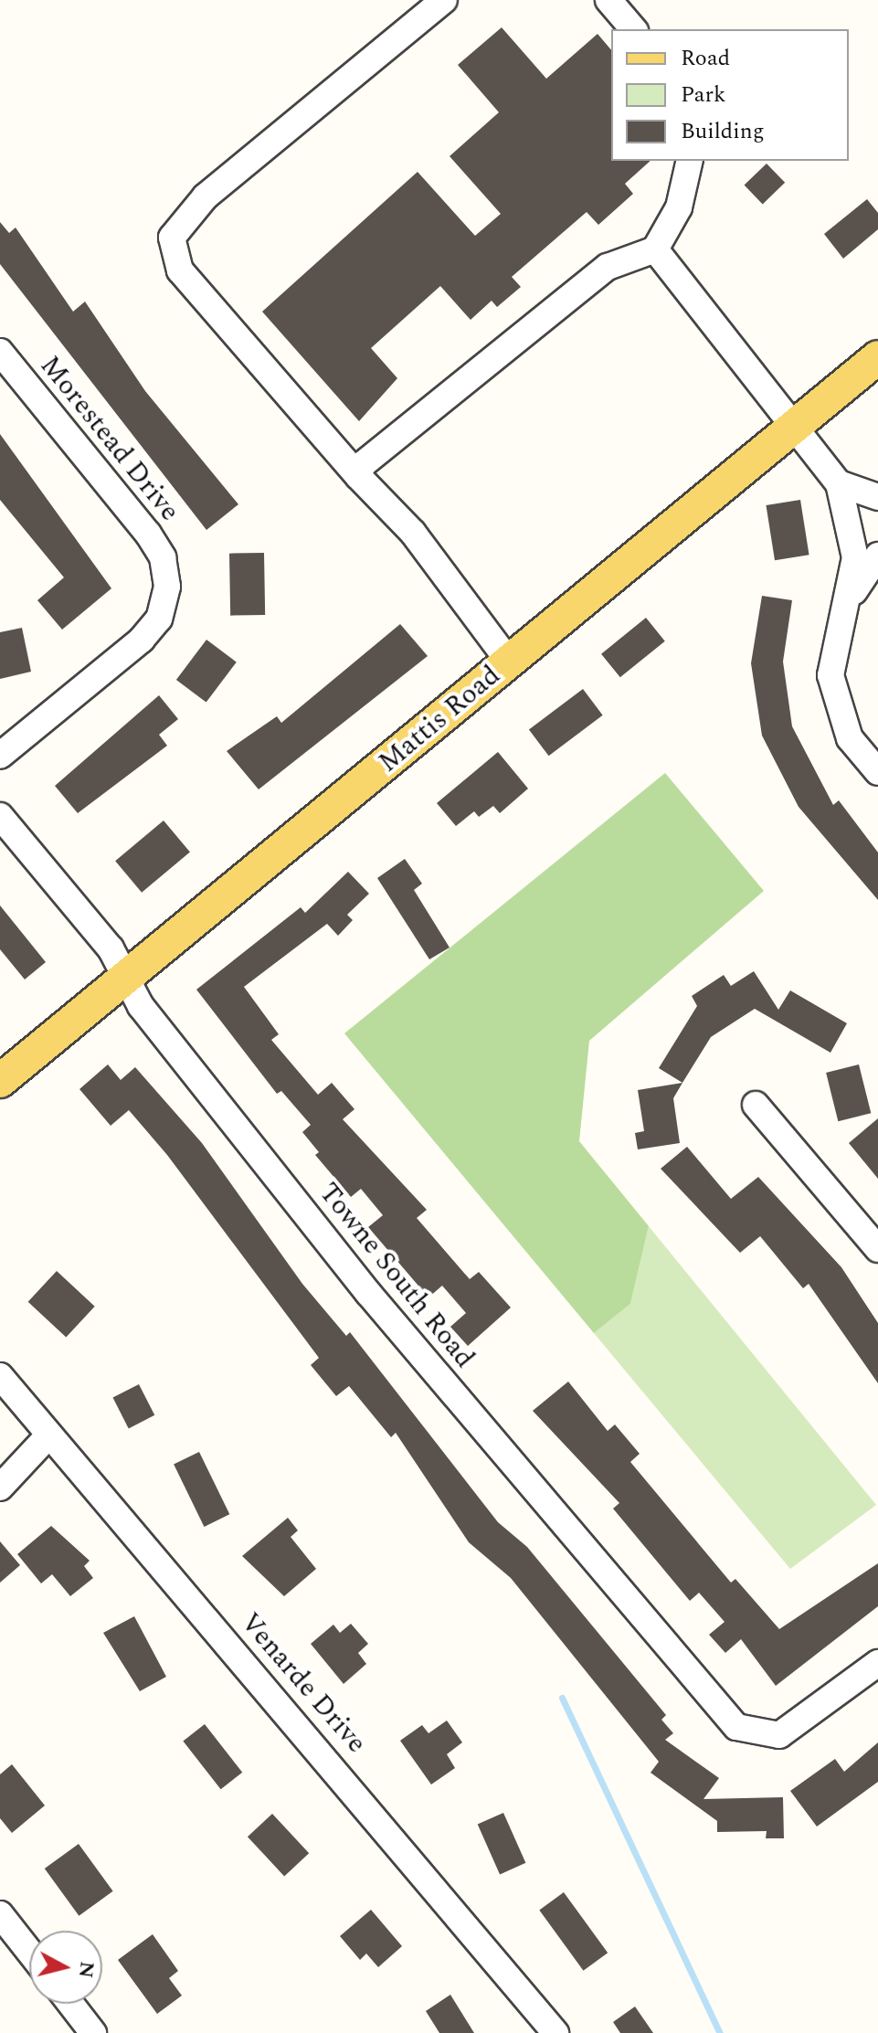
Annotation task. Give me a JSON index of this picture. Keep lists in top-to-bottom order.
{
  "streets": {
    "main road": ["Mattis Road"],
    "street": ["Morestead Drive", "Towne South Road", "Venarde Drive"]
  },
  "crossings": [
    ["Mattis Road", "Towne South Road"]
  ],
  "legend": ["Road", "Park", "Building"],
  "north": "right"
}
